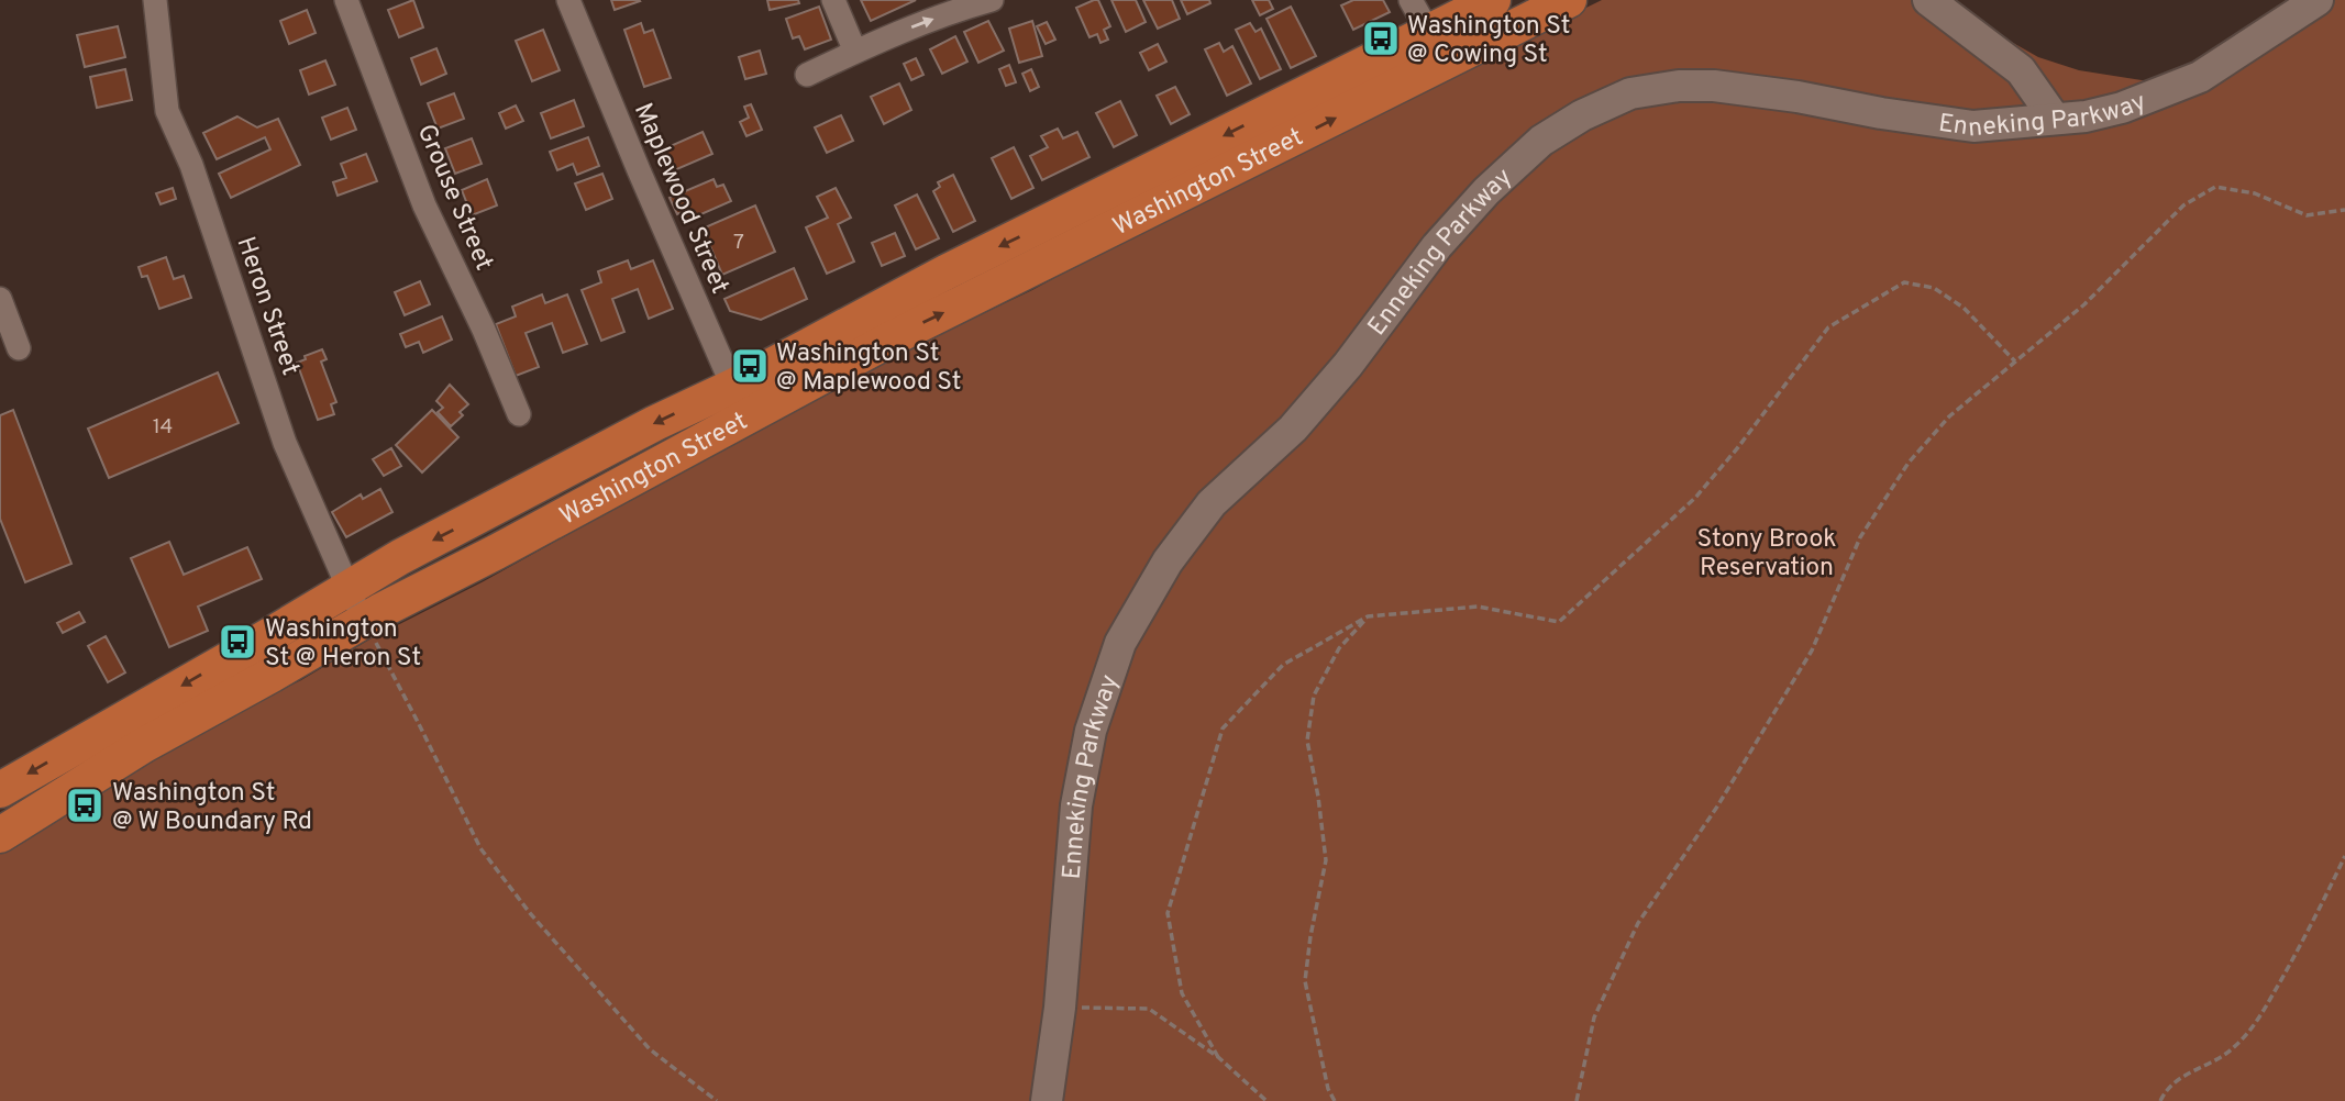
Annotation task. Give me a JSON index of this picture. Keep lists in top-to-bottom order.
{
  "streets": {
    "main road": ["Enneking Parkway", "Washington Street"],
    "street": ["Grouse Street", "Maplewood Street", "Heron Street"]
  },
  "crossings": [
    ["Washington Street", "Maplewood Street"],
    ["Washington Street", "Heron Street"]
  ],
  "parks": ["Stony Brook Reservation"],
  "places": {
    "bus stop": [
      "Washington St @ Cowing St",
      "Washington St @ Maplewood St",
      "Washington St @ Heron St",
      "Washington St @ W Boundary Rd"
    ]
  },
  "house_numbers": ["7", "14"]
}
